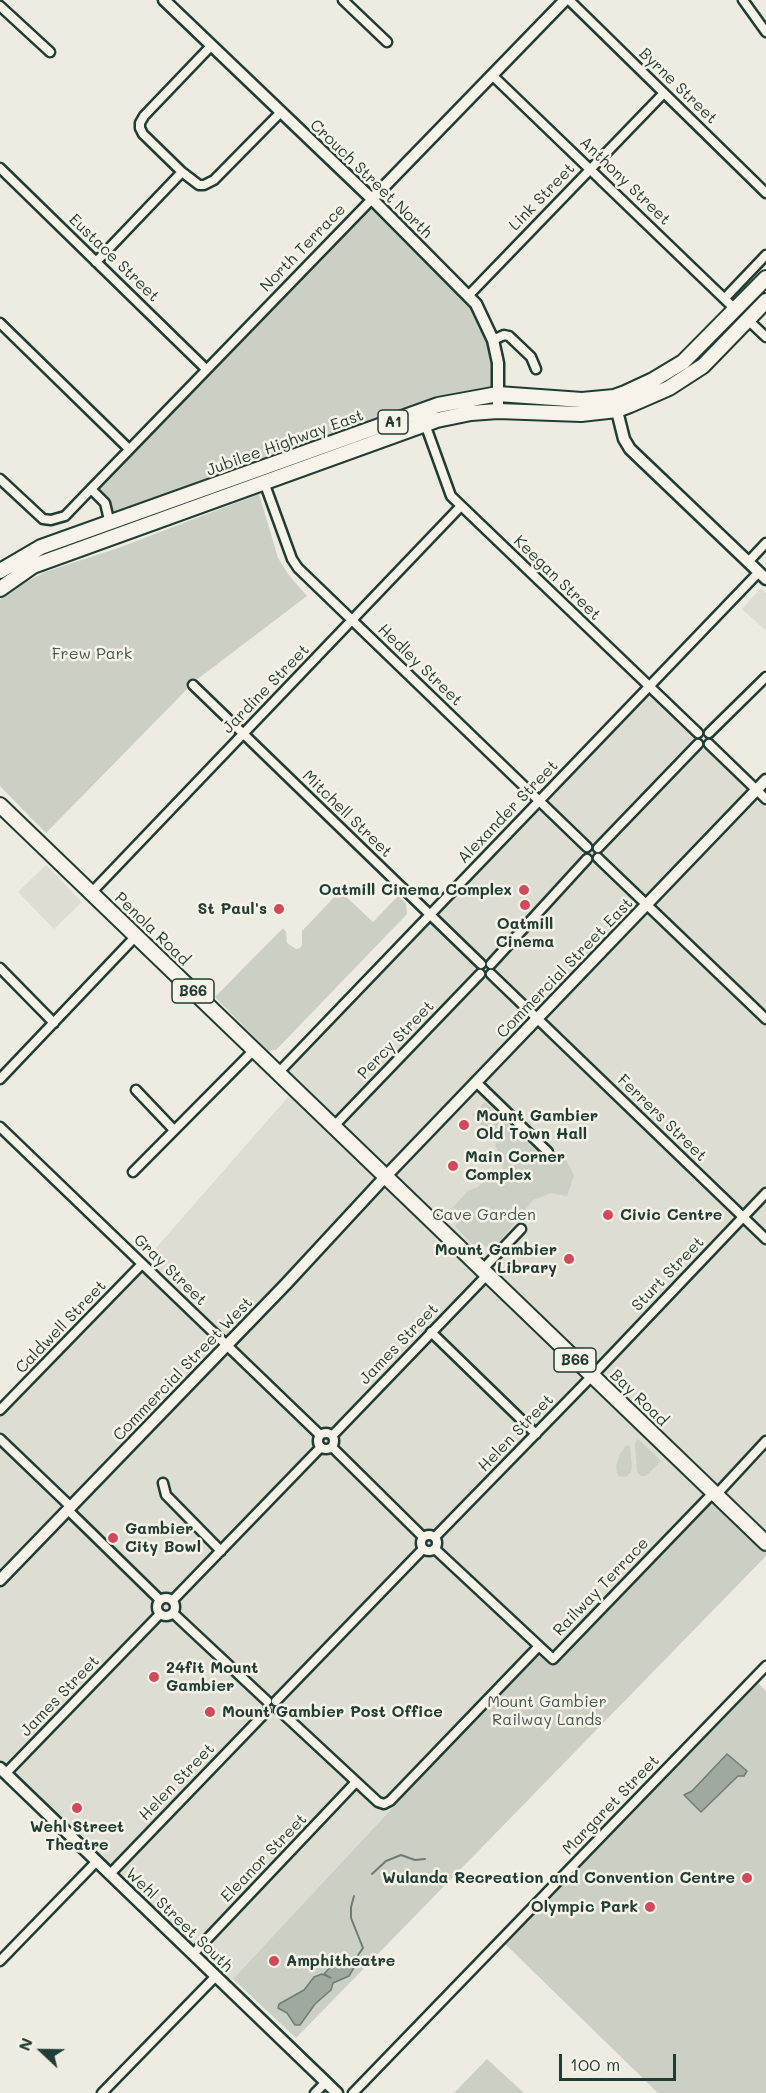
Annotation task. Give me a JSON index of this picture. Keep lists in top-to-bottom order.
{
  "streets": {
    "main road": [
      "A1",
      "Jubilee Highway East",
      "Penola Road",
      "B66",
      "Bay Road"
    ],
    "street": [
      "Byrne Street",
      "Crouch Street North",
      "Anthony Street",
      "Link Street",
      "North Terrace",
      "Eustace Street",
      "Keegan Street",
      "Hedley Street",
      "Jardine Street",
      "Alexander Street",
      "Mitchell Street",
      "Commercial Street East",
      "Percy Street",
      "Ferrers Street",
      "Gray Street",
      "Sturt Street",
      "Caldwell Street",
      "James Street",
      "Commercial Street West",
      "Helen Street",
      "Railway Terrace",
      "Margaret Street",
      "Eleanor Street",
      "Wehl Street South"
    ]
  },
  "crossings": [
    ["Byrne Street", "Link Street"],
    ["Byrne Street", "North Terrace"],
    ["Crouch Street North", "Link Street"],
    ["Crouch Street North", "North Terrace"],
    ["Crouch Street North", "Jubilee Highway East"],
    ["Anthony Street", "Link Street"],
    ["Anthony Street", "North Terrace"],
    ["Anthony Street", "Jubilee Highway East"],
    ["North Terrace", "Eustace Street"],
    ["Jubilee Highway East", "Keegan Street"],
    ["Jubilee Highway East", "Hedley Street"],
    ["Keegan Street", "Jardine Street"],
    ["Keegan Street", "Alexander Street"],
    ["Hedley Street", "Jardine Street"],
    ["Hedley Street", "Alexander Street"],
    ["Jardine Street", "Mitchell Street"],
    ["Jardine Street", "Penola Road"],
    ["Alexander Street", "Mitchell Street"],
    ["Alexander Street", "Penola Road"],
    ["Mitchell Street", "Percy Street"],
    ["Penola Road", "Commercial Street East"],
    ["Penola Road", "Percy Street"],
    ["Penola Road", "Commercial Street West"],
    ["Penola Road", "Bay Road"],
    ["Commercial Street East", "Ferrers Street"],
    ["Commercial Street East", "Commercial Street West"],
    ["Commercial Street East", "Bay Road"],
    ["Ferrers Street", "Sturt Street"],
    ["Gray Street", "Caldwell Street"],
    ["Gray Street", "James Street"],
    ["Gray Street", "Commercial Street West"],
    ["Sturt Street", "Bay Road"],
    ["Sturt Street", "Helen Street"],
    ["James Street", "Bay Road"],
    ["James Street", "Wehl Street South"],
    ["Commercial Street West", "Bay Road"],
    ["Bay Road", "Helen Street"],
    ["Bay Road", "Railway Terrace"],
    ["Helen Street", "Railway Terrace"],
    ["Helen Street", "Wehl Street South"],
    ["Railway Terrace", "Eleanor Street"],
    ["Eleanor Street", "Wehl Street South"]
  ],
  "parks": ["Frew Park", "Cave Garden", "Mount Gambier Railway Lands"],
  "places": [
    "Oatmill Cinema Complex",
    "Oatmill Cinema",
    "St Paul's",
    "Mount Gambier Old Town Hall",
    "Main Corner Complex",
    "Civic Centre",
    "Mount Gambier Library",
    "Gambier City Bowl",
    "24fit Mount Gambier",
    "Mount Gambier Post Office",
    "Wehl Street Theatre",
    "Wulanda Recreation and Convention Centre",
    "Olympic Park",
    "Amphitheatre"
  ],
  "scale_bar": "100 m",
  "north": "left"
}
